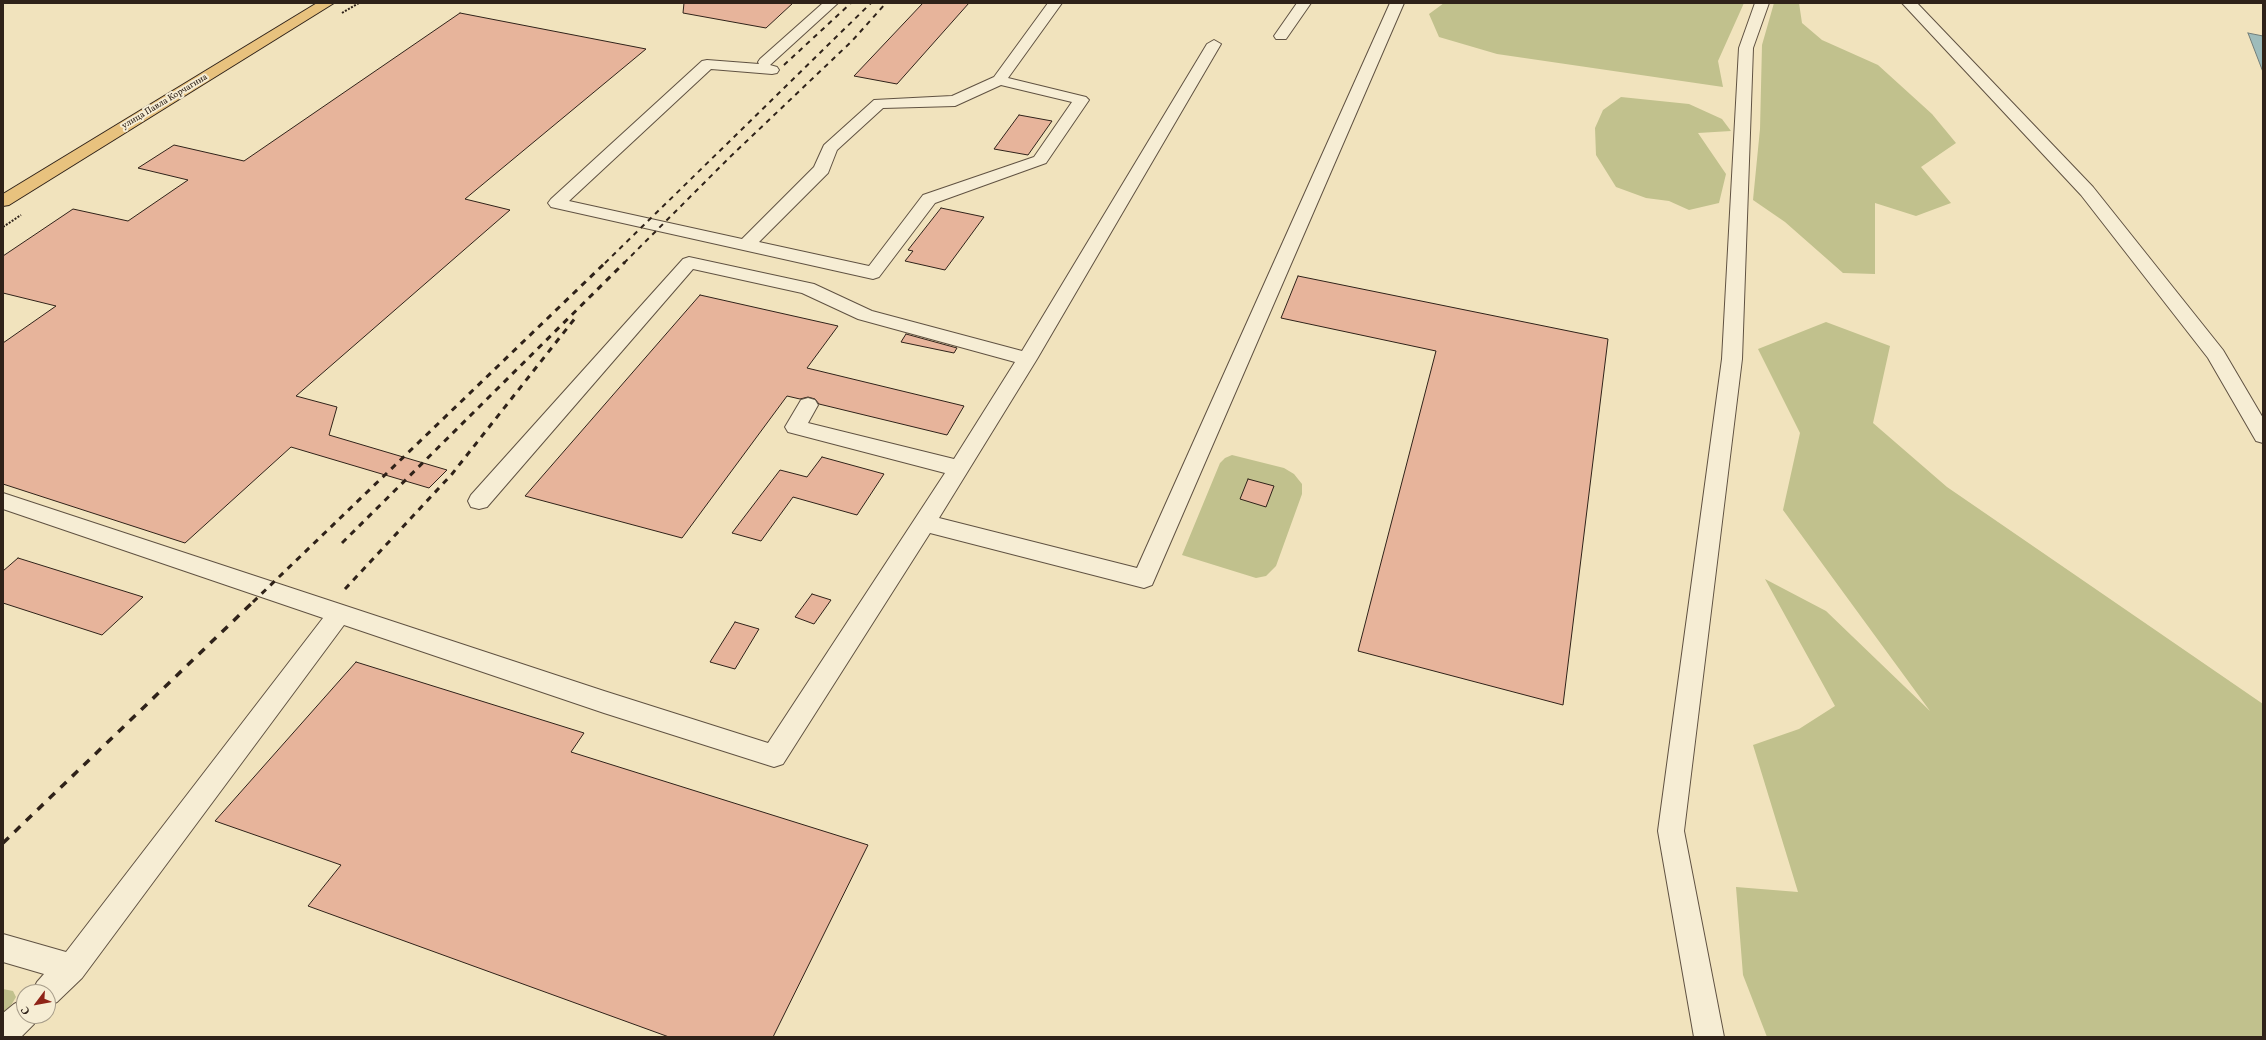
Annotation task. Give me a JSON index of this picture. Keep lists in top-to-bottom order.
{
  "streets": {
    "main road": ["улица Павла Корчагина"]
  },
  "north": "bottom left"
}
